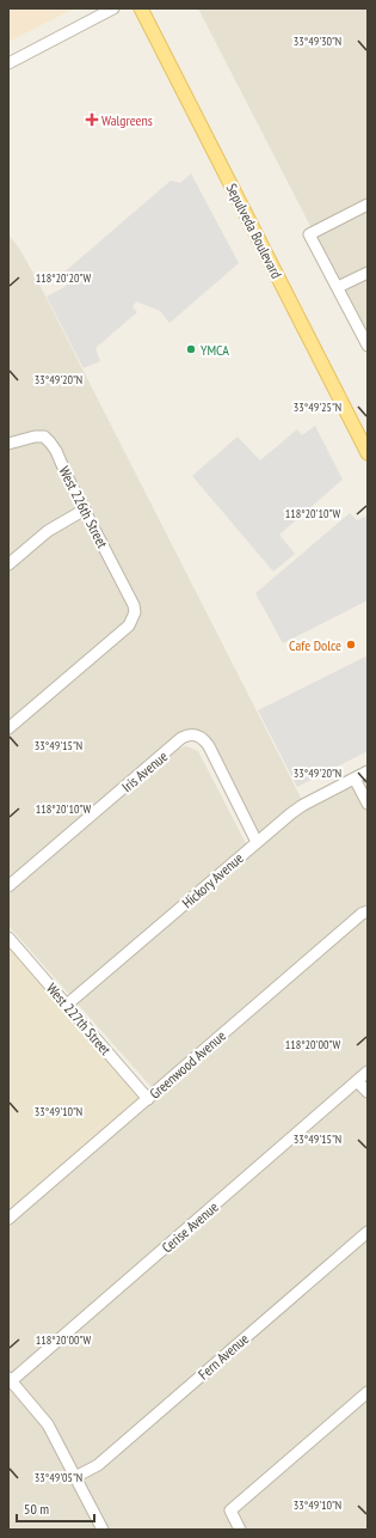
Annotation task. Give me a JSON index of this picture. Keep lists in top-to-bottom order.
{
  "streets": {
    "main road": ["Sepulveda Boulevard"],
    "street": [
      "West 226th Street",
      "Iris Avenue",
      "Hickory Avenue",
      "West 227th Street",
      "Greenwood Avenue",
      "Cerise Avenue",
      "Fern Avenue"
    ]
  },
  "crossings": [
    ["Iris Avenue", "Hickory Avenue"],
    ["Hickory Avenue", "West 227th Street"],
    ["West 227th Street", "Greenwood Avenue"]
  ],
  "places": {
    "health": ["Walgreens"],
    "other": ["YMCA", "Cafe Dolce"]
  },
  "scale_bar": "50 m",
  "coordinates": [
    "33°49'30\"N",
    "118°20'20\"W",
    "33°49'20\"N",
    "33°49'25\"N",
    "118°20'10\"W",
    "33°49'15\"N",
    "118°20'00\"W",
    "33°49'10\"N",
    "33°49'05\"N"
  ]
}
